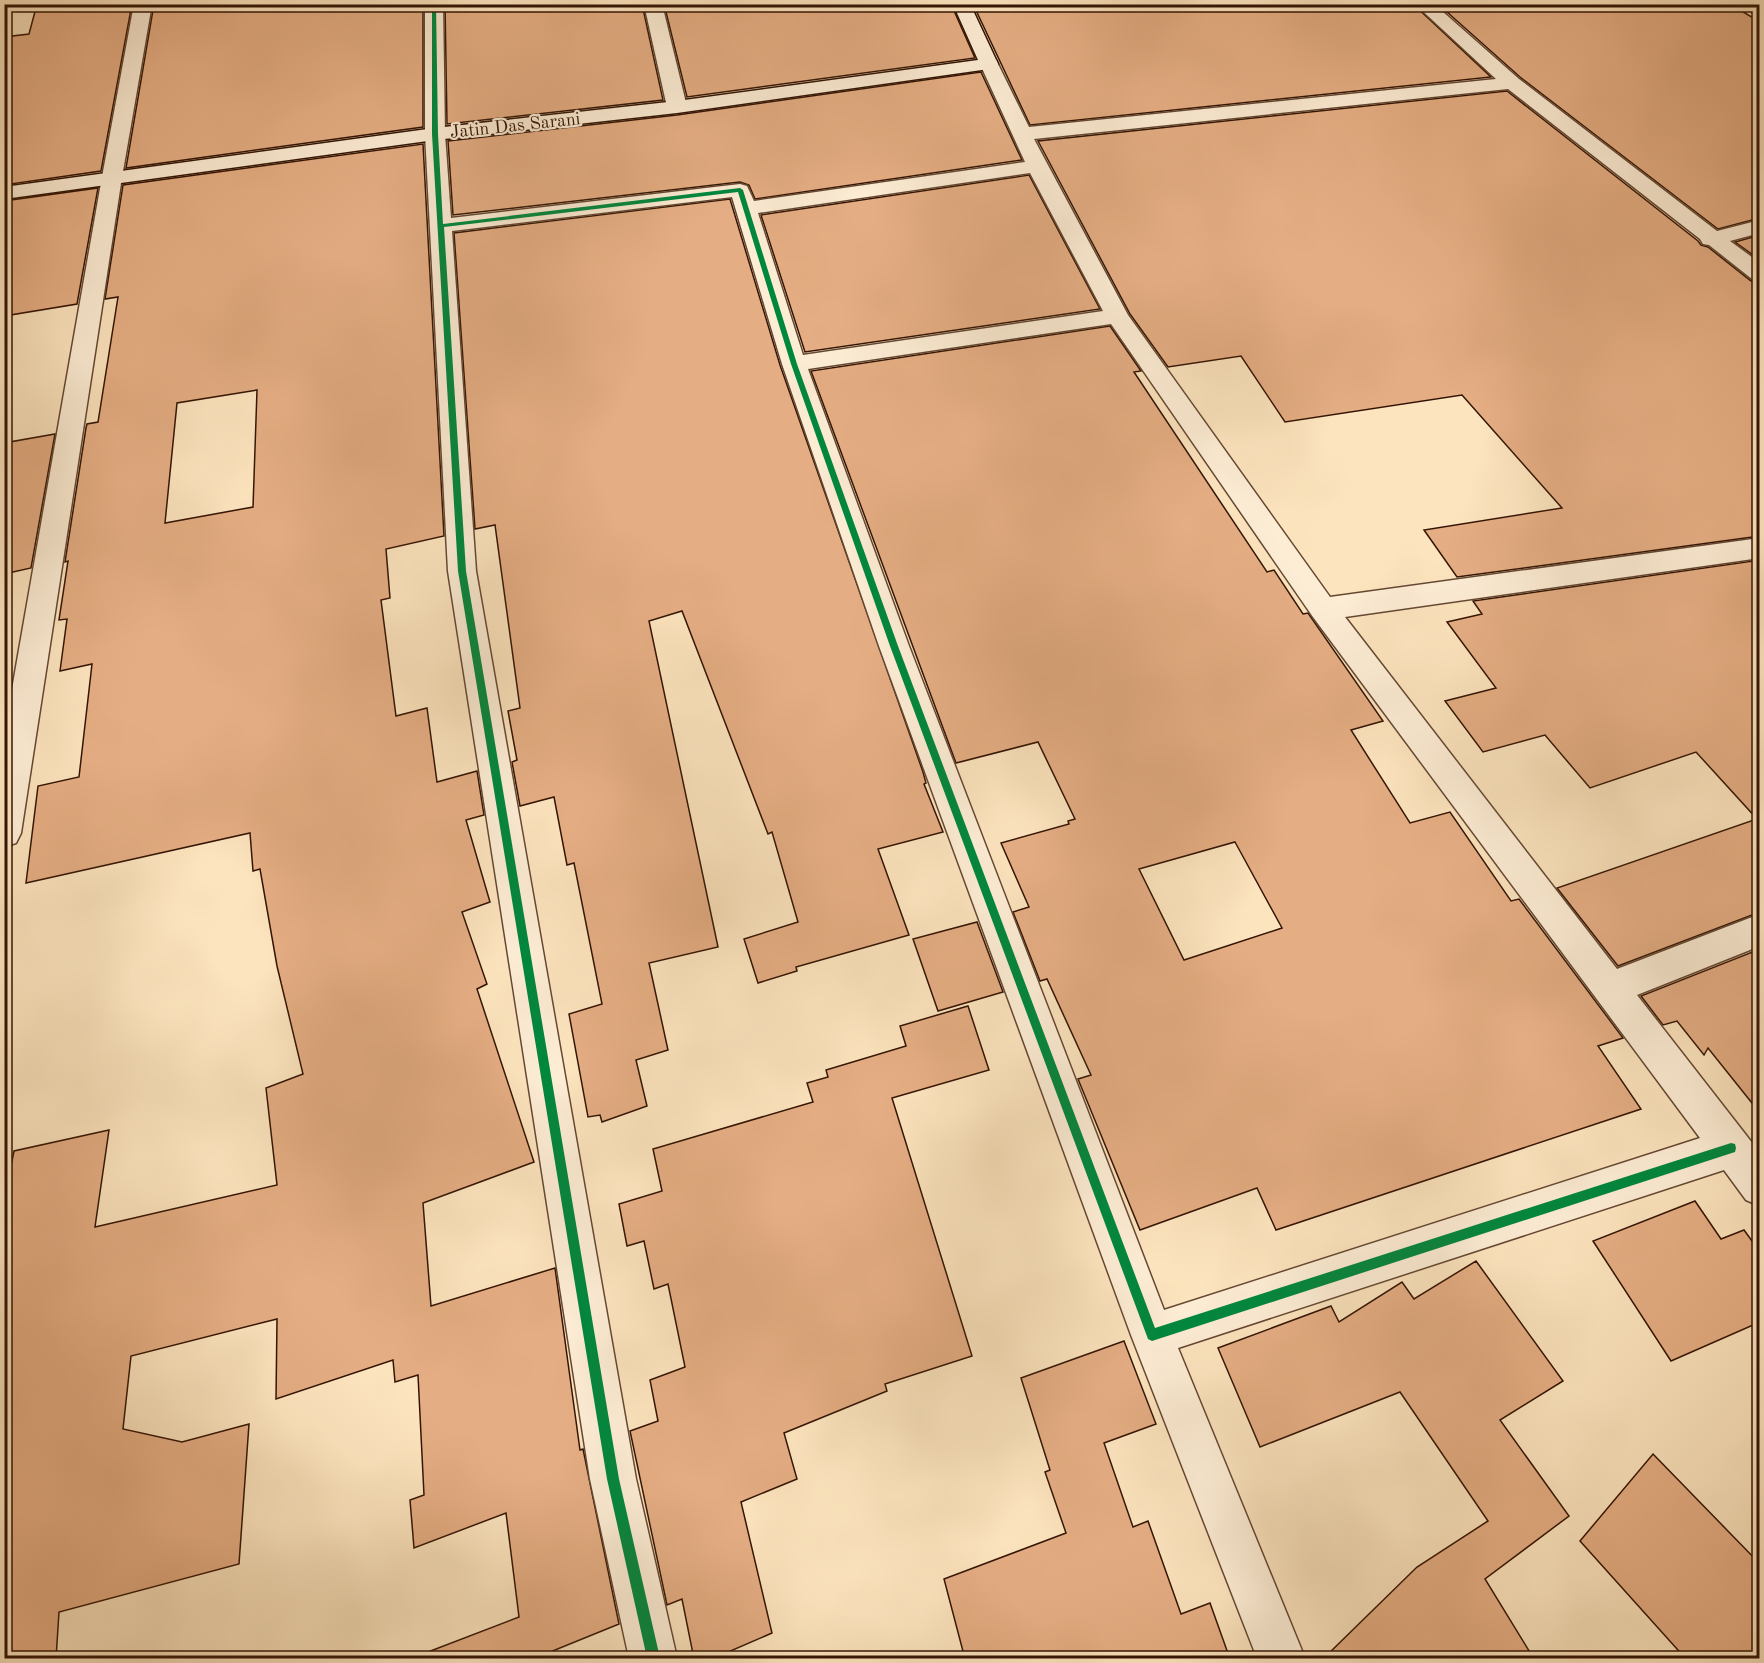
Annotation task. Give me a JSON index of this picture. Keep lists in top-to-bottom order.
{
  "streets": {
    "street": ["Jatin Das Sarani"]
  }
}
